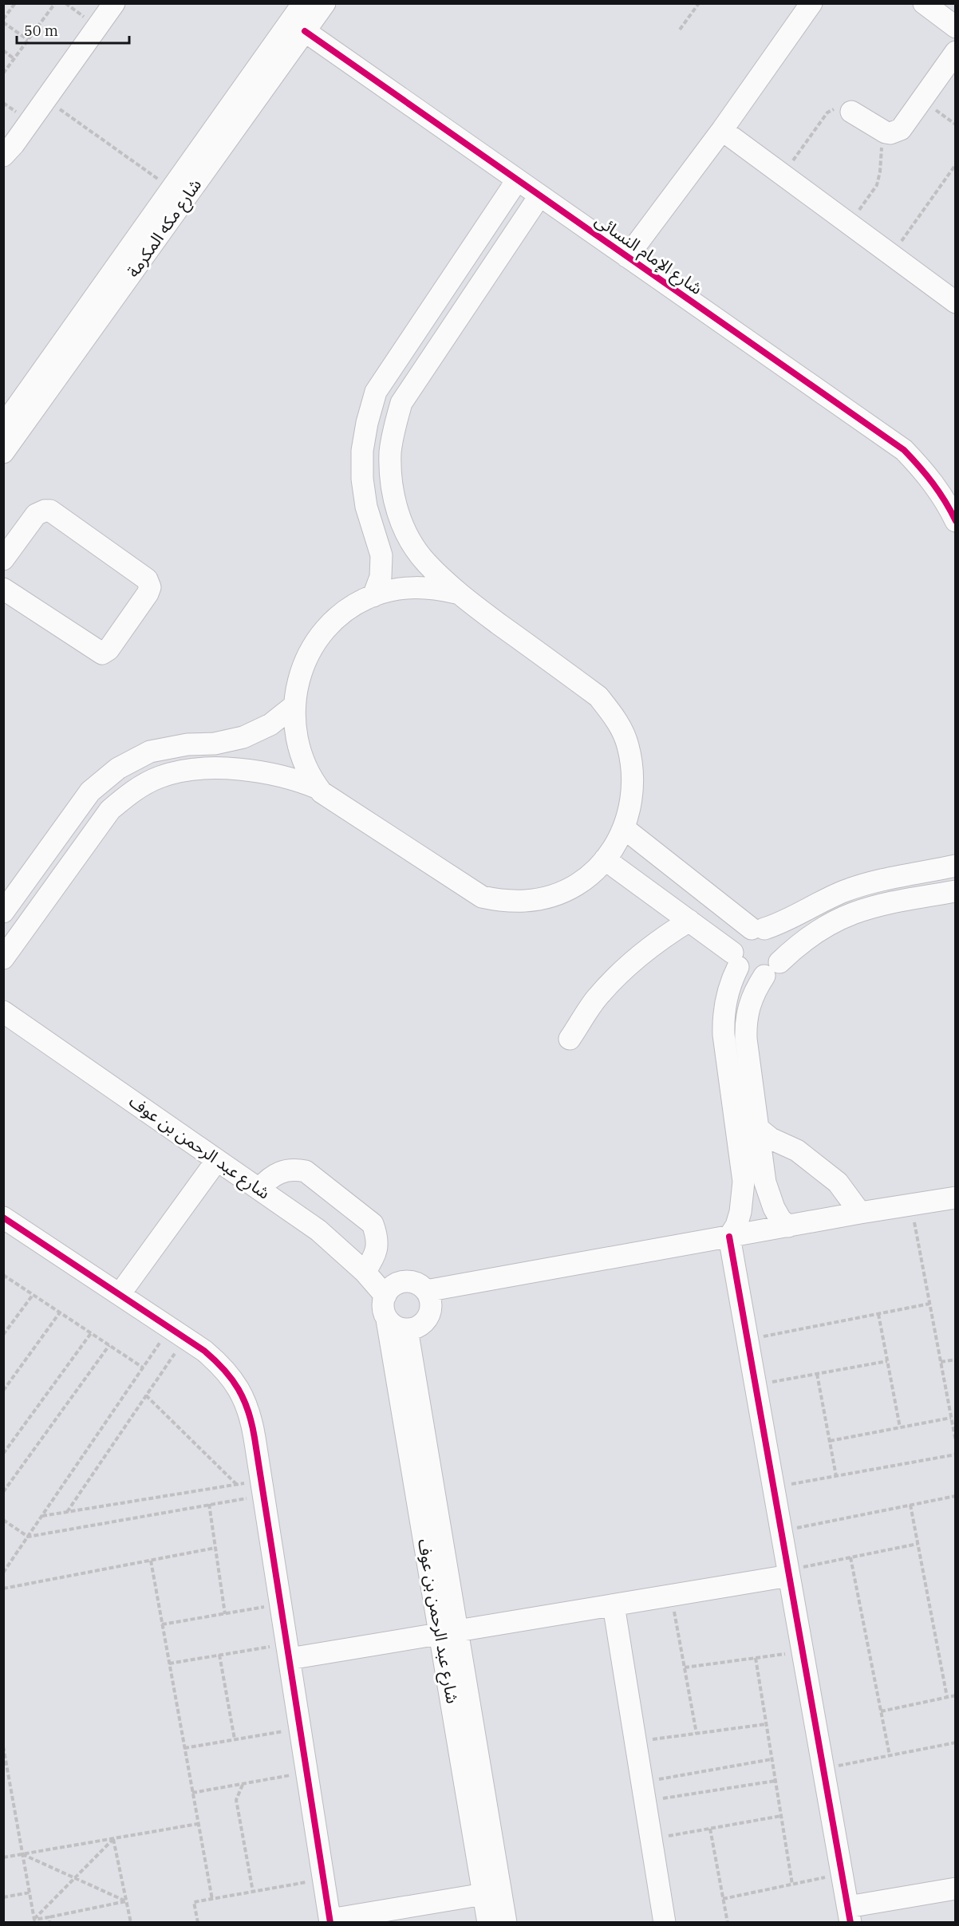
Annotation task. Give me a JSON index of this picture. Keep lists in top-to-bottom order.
{
  "streets": {
    "street": ["شارع مكه المكرمة", "شارع الإمام النسائى", "شارع عبد الرحمن بن عوف"]
  },
  "crossings": [
    ["شارع مكه المكرمة", "شارع الإمام النسائى"]
  ],
  "scale_bar": "50 m"
}
